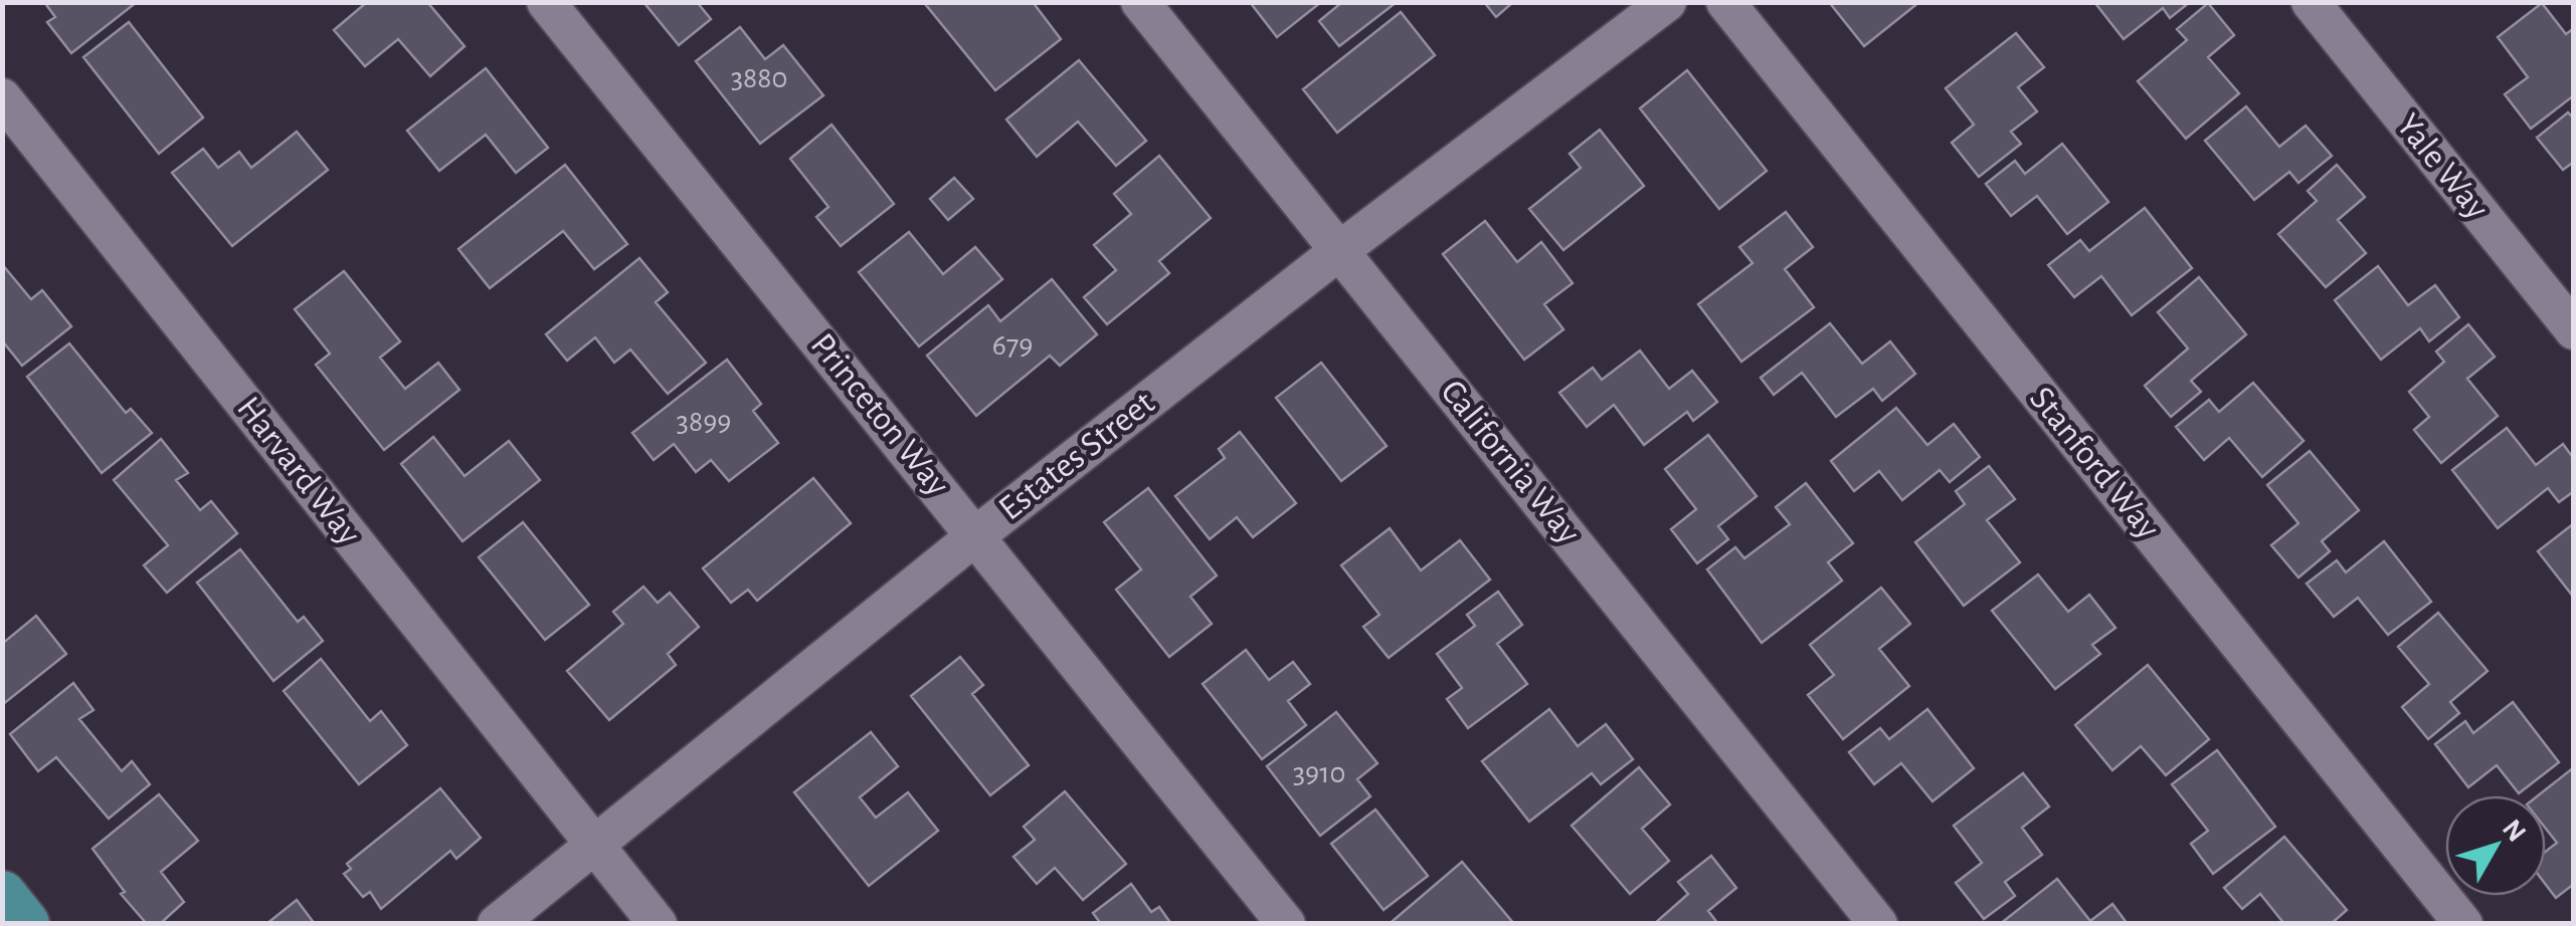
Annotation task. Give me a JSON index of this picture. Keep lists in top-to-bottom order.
{
  "streets": {
    "street": [
      "Yale Way",
      "Princeton Way",
      "Estates Street",
      "California Way",
      "Stanford Way",
      "Harvard Way"
    ]
  },
  "crossings": [
    ["Princeton Way", "Estates Street"],
    ["Estates Street", "California Way"],
    ["Estates Street", "Harvard Way"]
  ],
  "house_numbers": [
    "3880",
    "679",
    "3899",
    "3910"
  ],
  "north": "top right"
}
